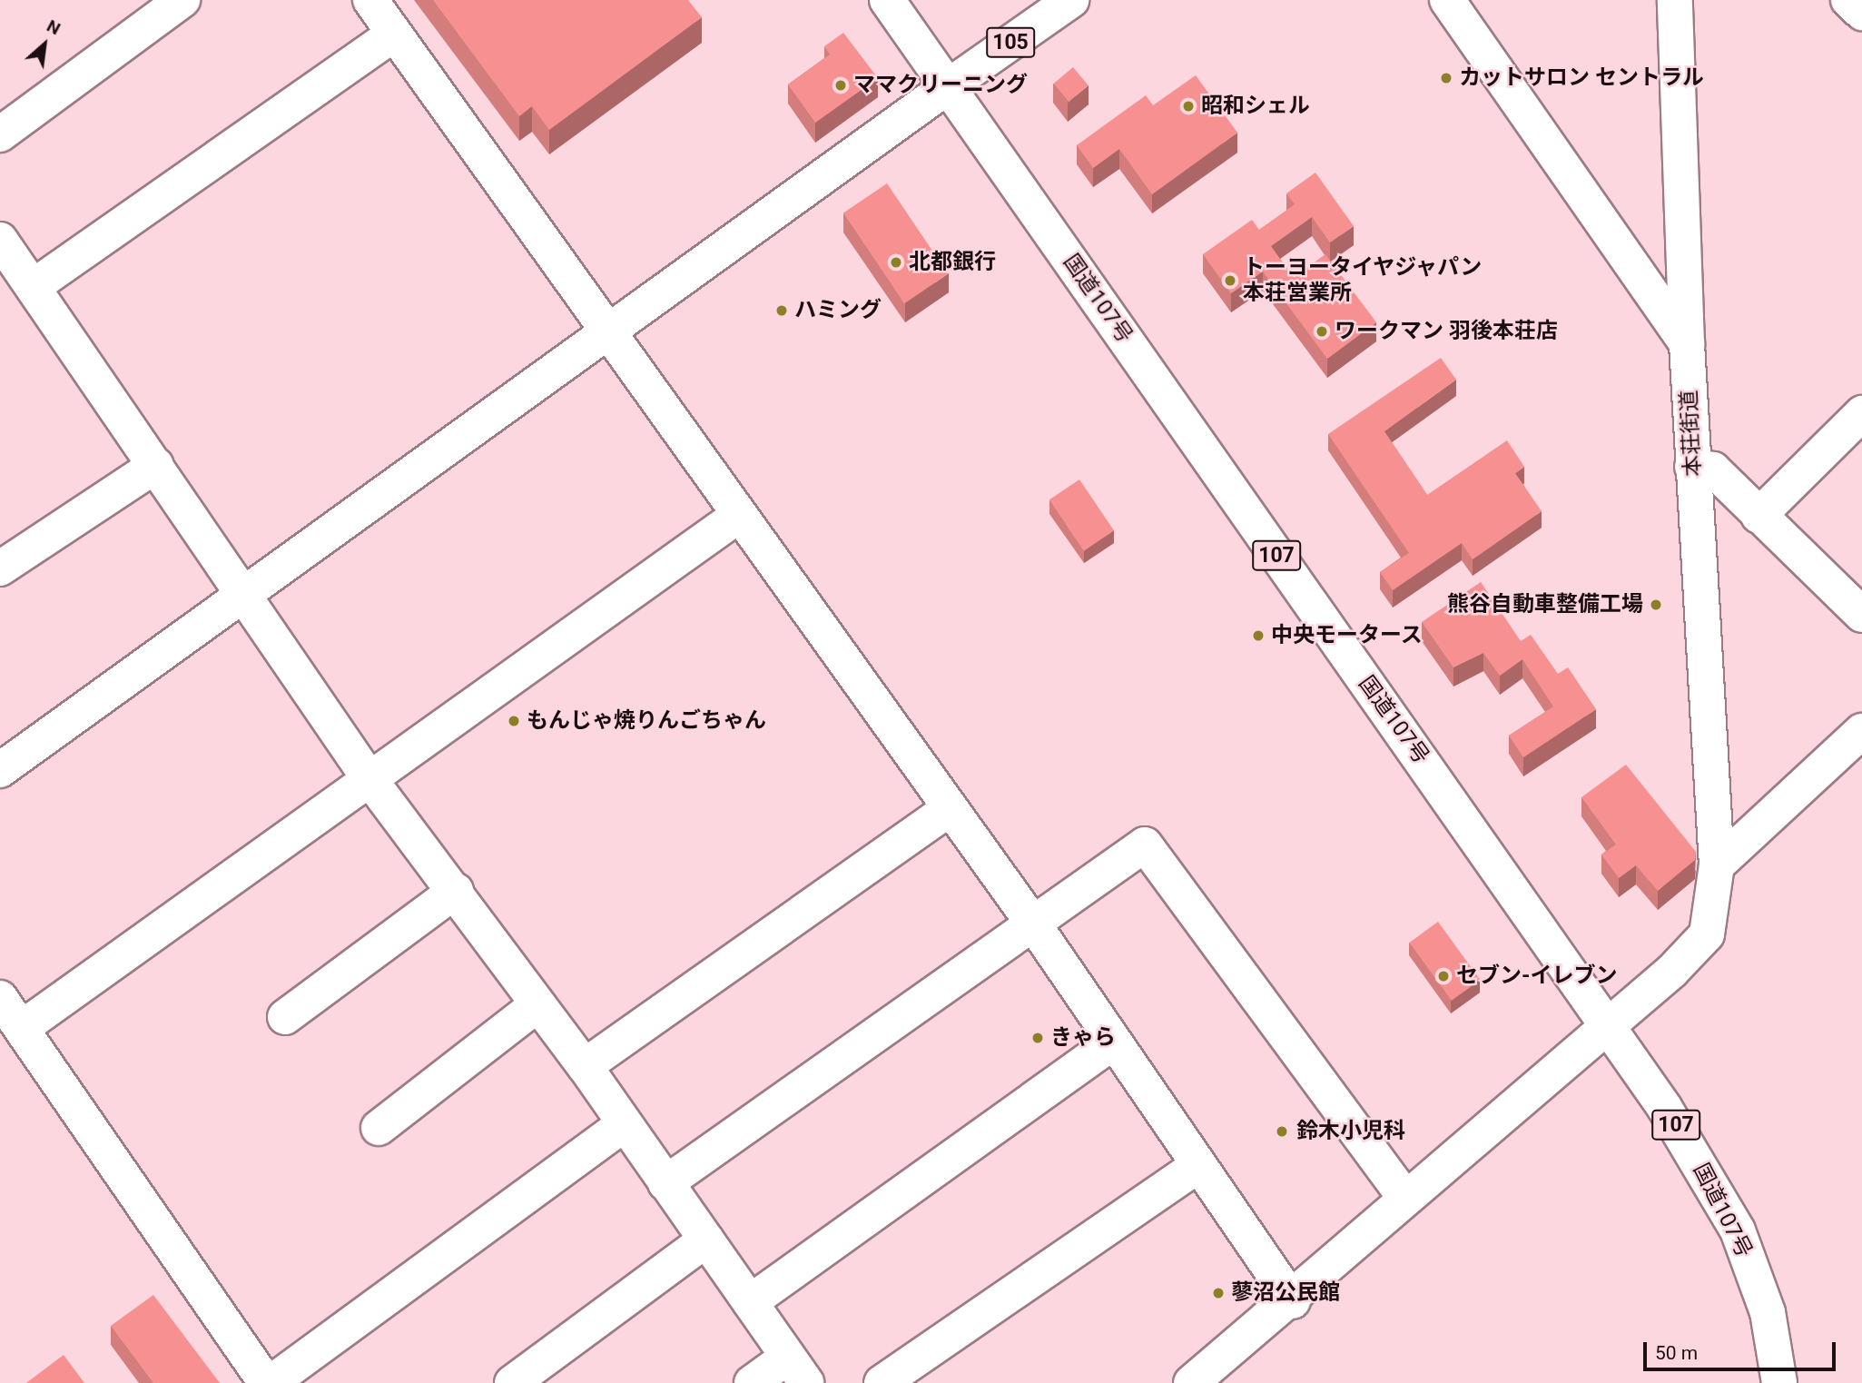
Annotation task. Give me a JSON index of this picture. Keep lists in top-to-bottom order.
{
  "streets": {
    "main road": [
      "105",
      "国道107号",
      "本荘街道",
      "107"
    ]
  },
  "crossings": [
    ["105", "国道107号"],
    ["国道107号", "本荘街道"]
  ],
  "places": [
    "カットサロン セントラル",
    "ママクリーニング",
    "昭和シェル",
    "北都銀行",
    "トーヨータイヤジャパン 本荘営業所",
    "ハミング",
    "ワークマン 羽後本荘店",
    "熊谷自動車整備工場",
    "中央モータース",
    "もんじゃ焼りんごちゃん",
    "セブン-イレブン",
    "きゃら",
    "鈴木小児科",
    "蓼沼公民館"
  ],
  "scale_bar": "50 m",
  "north": "top right"
}
